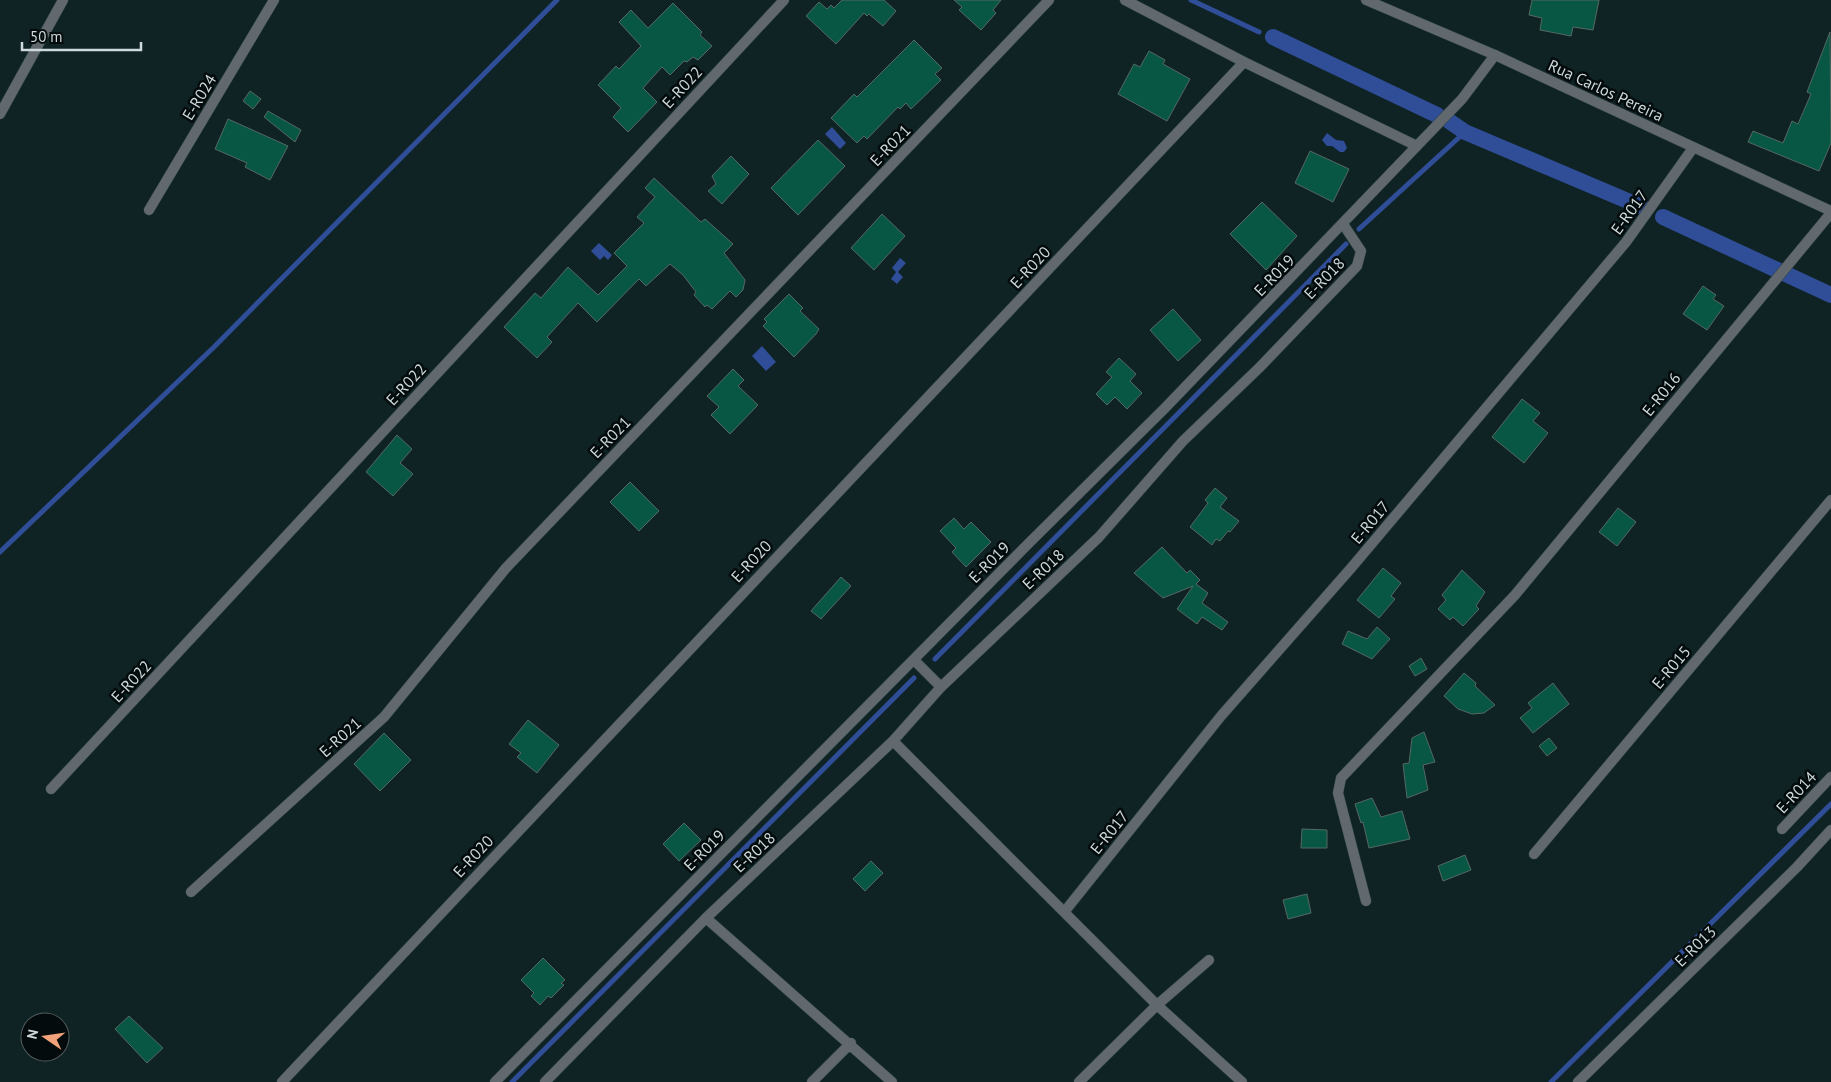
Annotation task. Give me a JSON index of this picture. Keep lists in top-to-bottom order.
{
  "streets": {
    "street": [
      "E-R022",
      "Rua Carlos Pereira",
      "E-R024",
      "E-R021",
      "E-R017",
      "E-R020",
      "E-R019",
      "E-R018",
      "E-R016",
      "E-R015",
      "E-R014",
      "E-R013"
    ]
  },
  "crossings": [
    ["Rua Carlos Pereira", "E-R017"],
    ["Rua Carlos Pereira", "E-R019"],
    ["Rua Carlos Pereira", "E-R016"],
    ["E-R019", "E-R018"]
  ],
  "scale_bar": "50 m",
  "north": "left"
}
